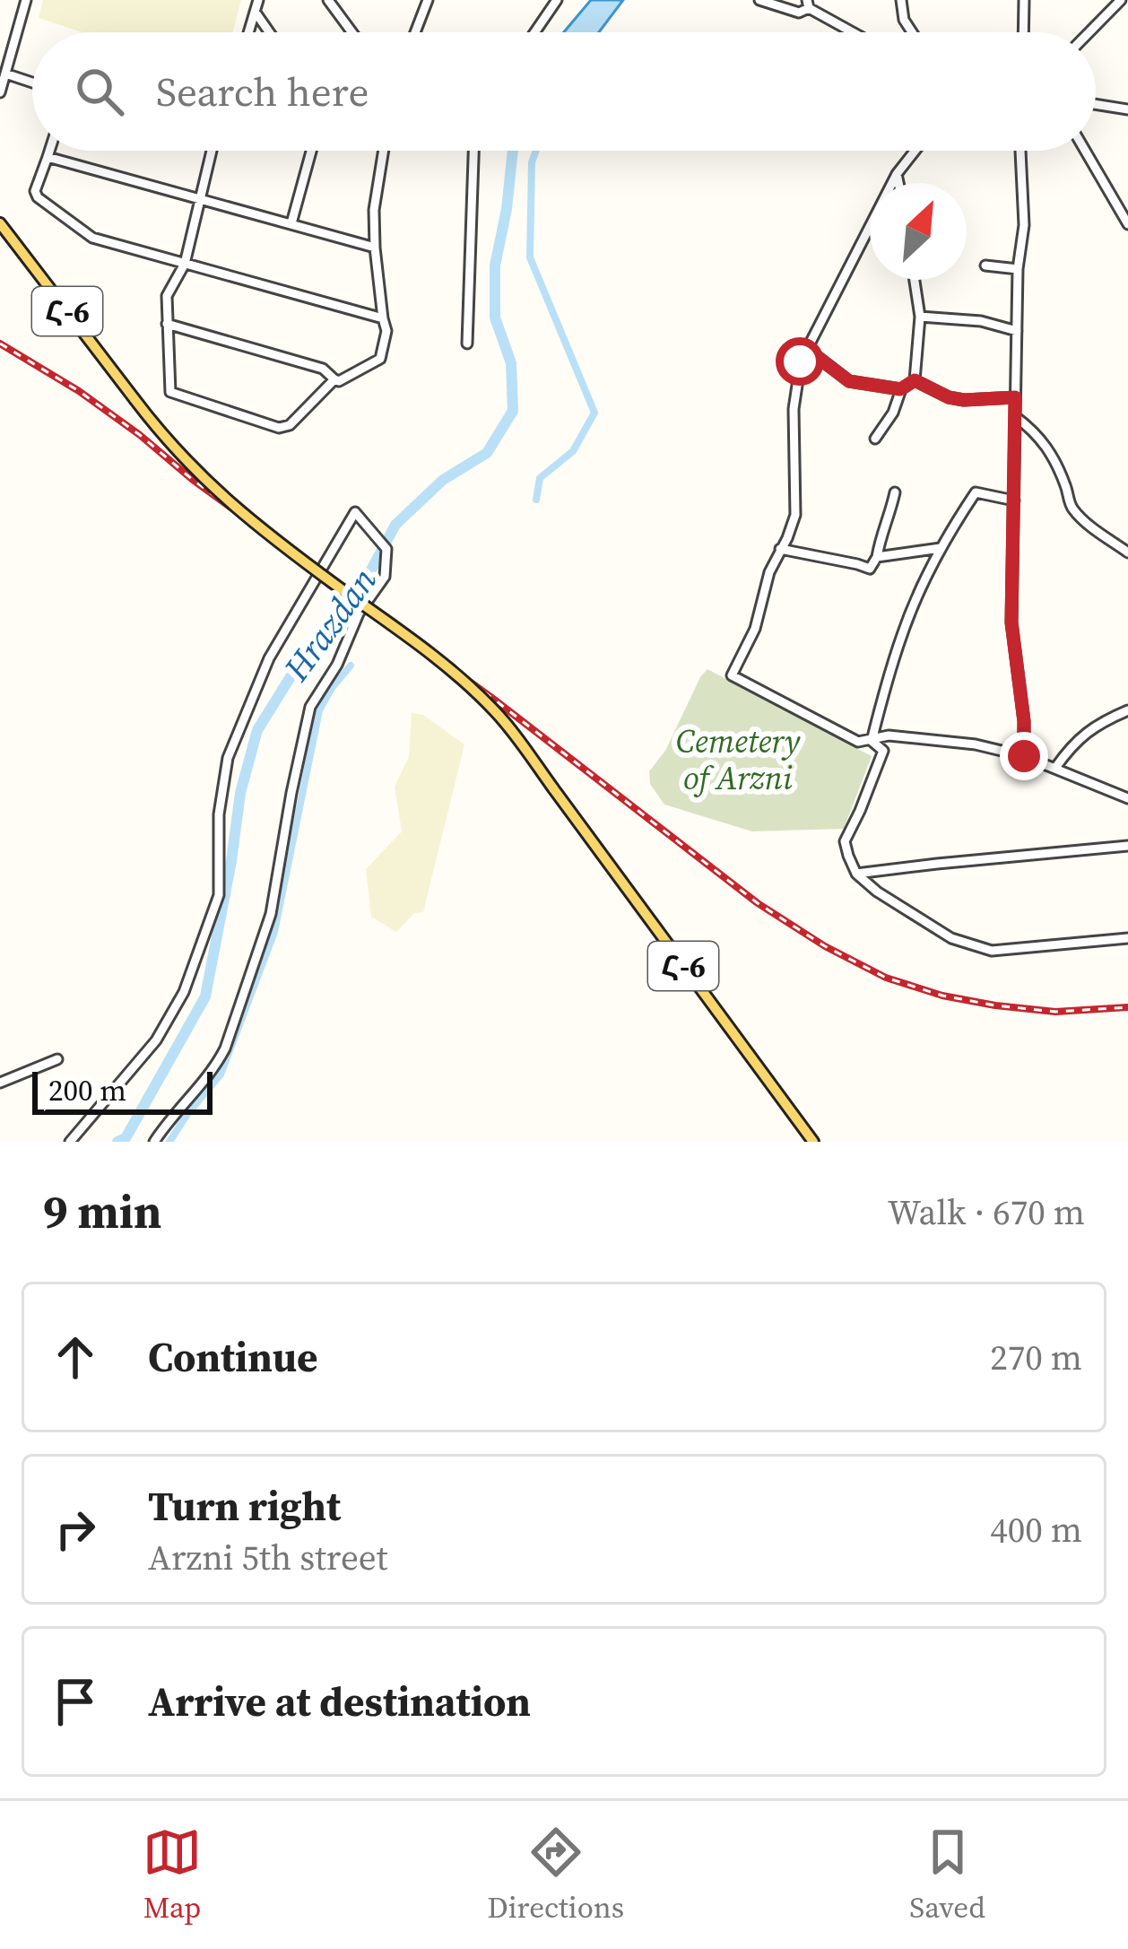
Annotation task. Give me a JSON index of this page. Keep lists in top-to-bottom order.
{
  "streets": {
    "main road": ["Հ-6"]
  },
  "water": ["Hrazdan"],
  "parks": ["Cemetery of Arzni"],
  "scale_bar": "200 m",
  "north": "top right",
  "page": {
    "search": "Search here",
    "scale": "200 m",
    "heading": ["9 min", "Walk · 670 m"],
    "list": [
      ["Continue", "270 m"],
      ["Turn right", "Arzni 5th street", "400 m"],
      "Arrive at destination"
    ],
    "nav": ["Map", "Directions", "Saved"]
  }
}
